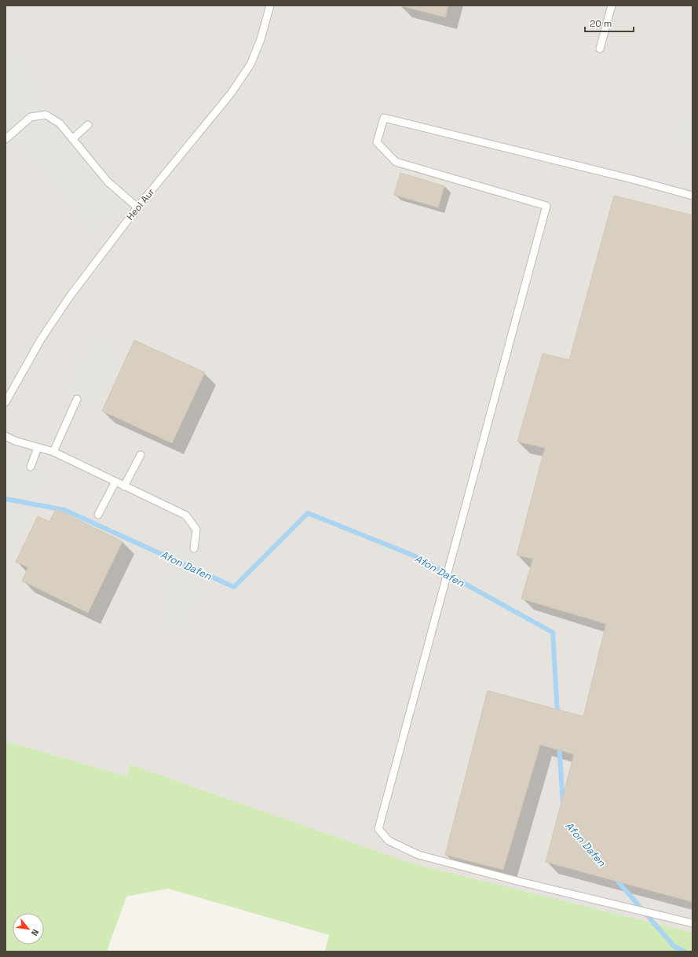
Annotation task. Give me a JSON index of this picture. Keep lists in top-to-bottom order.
{
  "streets": {
    "lane": ["Heol Aur"]
  },
  "water": ["Afon Dafen"],
  "scale_bar": "20 m",
  "north": "bottom right"
}
